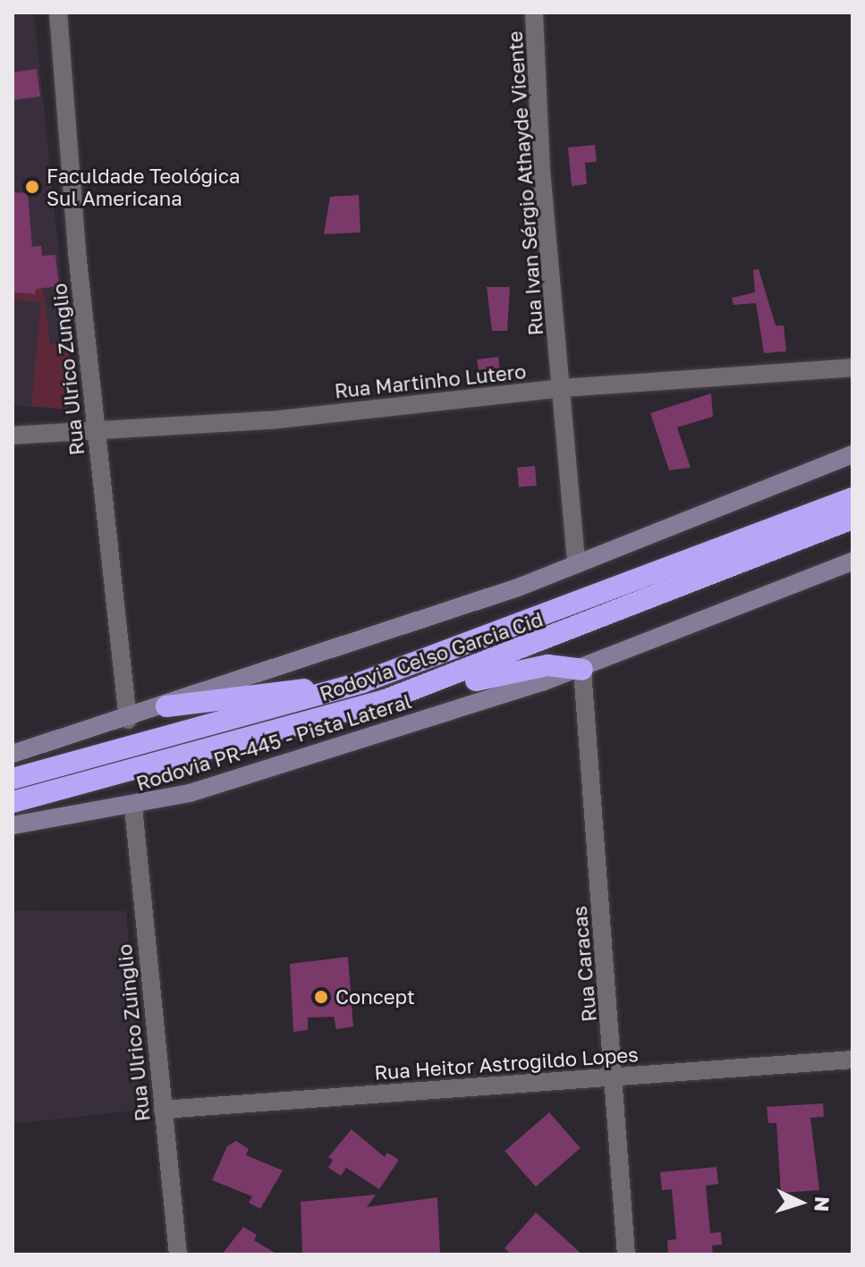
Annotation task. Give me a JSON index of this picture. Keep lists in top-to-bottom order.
{
  "streets": {
    "highway": ["Rodovia Celso Garcia Cid"],
    "street": [
      "Rua Ivan Sérgio Athayde Vicente",
      "Rua Ulrico Zunglio",
      "Rua Martinho Lutero",
      "Rodovia PR-445 - Pista Lateral",
      "Rua Caracas",
      "Rua Ulrico Zuinglio",
      "Rua Heitor Astrogildo Lopes"
    ]
  },
  "crossings": [
    ["Rua Ivan Sérgio Athayde Vicente", "Rua Martinho Lutero"],
    ["Rua Ivan Sérgio Athayde Vicente", "Rodovia Celso Garcia Cid"],
    ["Rua Ulrico Zunglio", "Rua Martinho Lutero"],
    ["Rodovia PR-445 - Pista Lateral", "Rua Caracas"],
    ["Rodovia PR-445 - Pista Lateral", "Rua Ulrico Zuinglio"],
    ["Rua Caracas", "Rua Heitor Astrogildo Lopes"],
    ["Rua Ulrico Zuinglio", "Rua Heitor Astrogildo Lopes"]
  ],
  "places": ["Faculdade Teológica Sul Americana", "Concept"],
  "north": "right"
}
